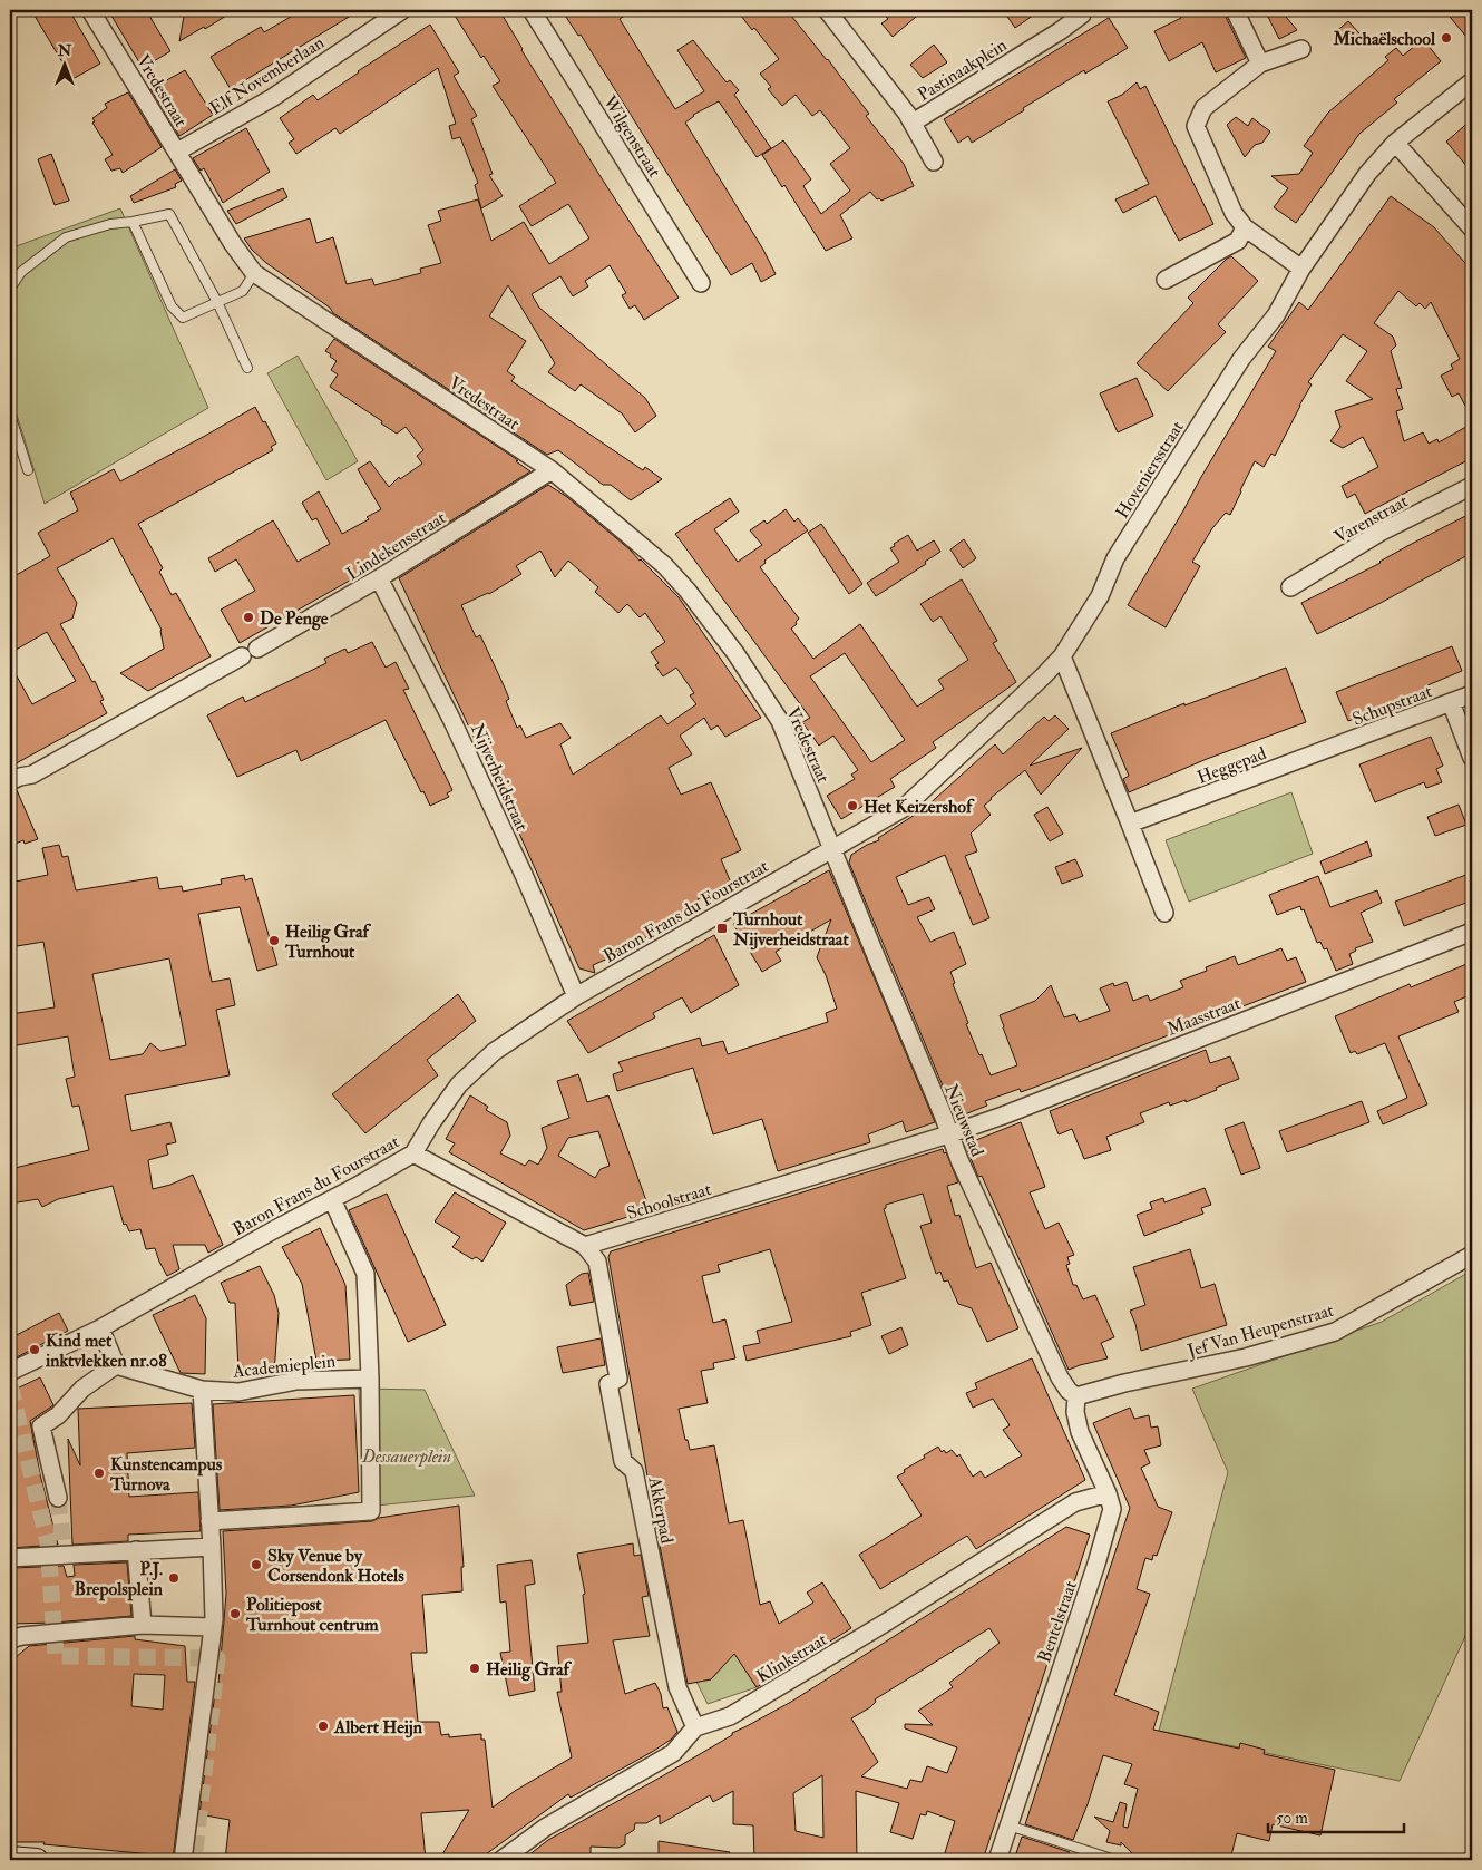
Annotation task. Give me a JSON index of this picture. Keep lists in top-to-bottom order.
{
  "streets": {
    "street": [
      "Pastinaakplein",
      "Elf Novemberlaan",
      "Vredestraat",
      "Wilgenstraat",
      "Hoveniersstraat",
      "Varenstraat",
      "Lindekensstraat",
      "Schupstraat",
      "Heggepad",
      "Nijverheidstraat",
      "Baron Frans du Fourstraat",
      "Maasstraat",
      "Nieuwstad",
      "Schoolstraat",
      "Jef Van Heupenstraat",
      "Academieplein",
      "Akkerpad",
      "Bentelstraat",
      "Klinkstraat"
    ]
  },
  "crossings": [
    ["Elf Novemberlaan", "Vredestraat"],
    ["Vredestraat", "Hoveniersstraat"],
    ["Vredestraat", "Lindekensstraat"],
    ["Vredestraat", "Baron Frans du Fourstraat"],
    ["Vredestraat", "Nieuwstad"],
    ["Hoveniersstraat", "Baron Frans du Fourstraat"],
    ["Hoveniersstraat", "Nieuwstad"],
    ["Lindekensstraat", "Nijverheidstraat"],
    ["Schupstraat", "Heggepad"],
    ["Nijverheidstraat", "Baron Frans du Fourstraat"],
    ["Baron Frans du Fourstraat", "Nieuwstad"],
    ["Maasstraat", "Nieuwstad"],
    ["Maasstraat", "Schoolstraat"],
    ["Nieuwstad", "Schoolstraat"],
    ["Nieuwstad", "Jef Van Heupenstraat"],
    ["Nieuwstad", "Bentelstraat"],
    ["Schoolstraat", "Akkerpad"],
    ["Jef Van Heupenstraat", "Bentelstraat"],
    ["Akkerpad", "Klinkstraat"],
    ["Bentelstraat", "Klinkstraat"]
  ],
  "parks": ["Dessauerplein"],
  "places": {
    "other": [
      "Michaëlschool",
      "De Penge",
      "Het Keizershof",
      "Heilig Graf Turnhout",
      "Kind met inktvlekken nr.08",
      "Kunstencampus Turnova",
      "Sky Venue by Corsendonk Hotels",
      "P.J. Brepolsplein",
      "Politiepost Turnhout centrum",
      "Heilig Graf",
      "Albert Heijn"
    ],
    "transit": ["Turnhout Nijverheidstraat"]
  },
  "scale_bar": "50 m",
  "north": "top"
}
